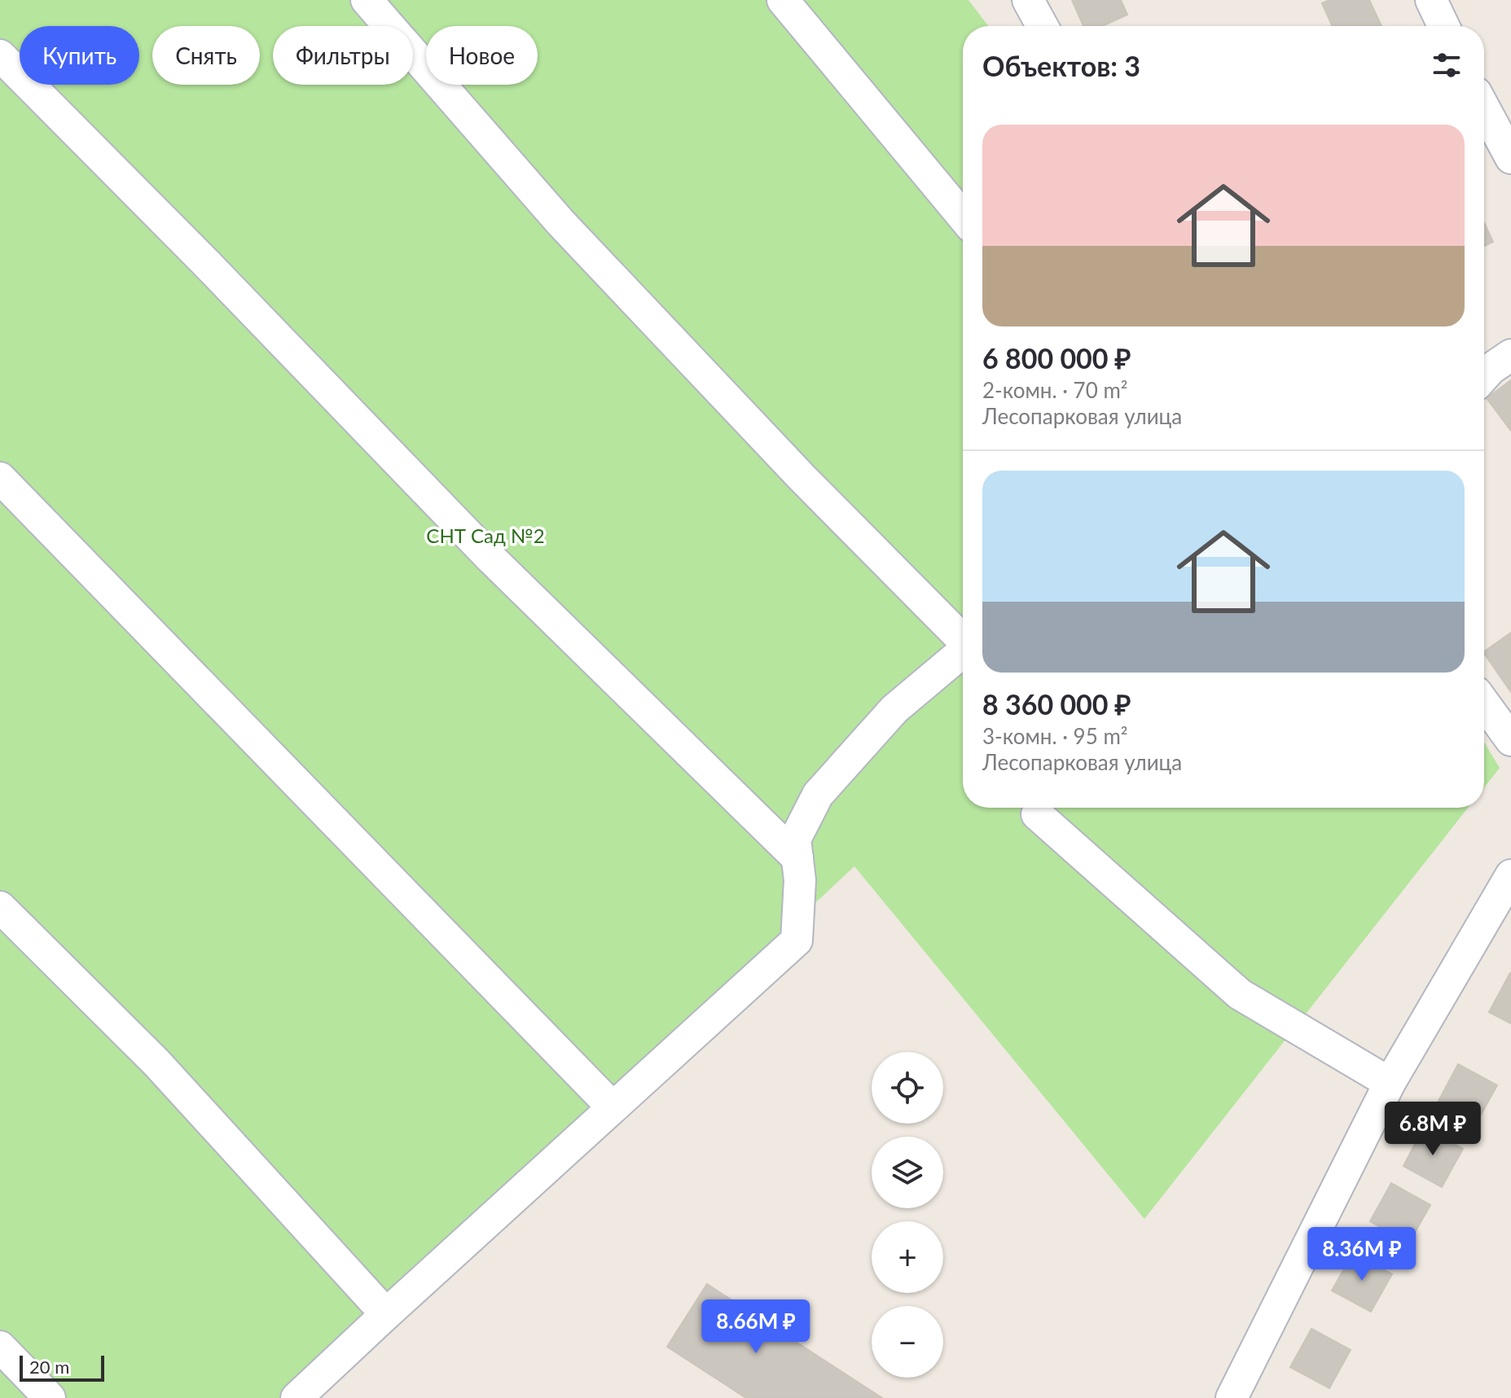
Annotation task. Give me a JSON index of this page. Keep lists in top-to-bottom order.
{
  "parks": ["СНТ Сад №2"],
  "scale_bar": "20 m",
  "page": {
    "chip": [
      "Купить",
      "Снять",
      "Фильтры",
      "Новое"
    ],
    "heading": "Объектов: 3",
    "list": [
      {
        "name": "6 800 000 ₽",
        "note": "2-комн. · 70 m² · Лесопарковая улица"
      },
      {
        "name": "8 360 000 ₽",
        "note": "3-комн. · 95 m² · Лесопарковая улица"
      }
    ],
    "map_buttons": ["+", "−"],
    "price": ["6.8M ₽", "8.36M ₽", "8.66M ₽"],
    "scale": "20 m"
  }
}
